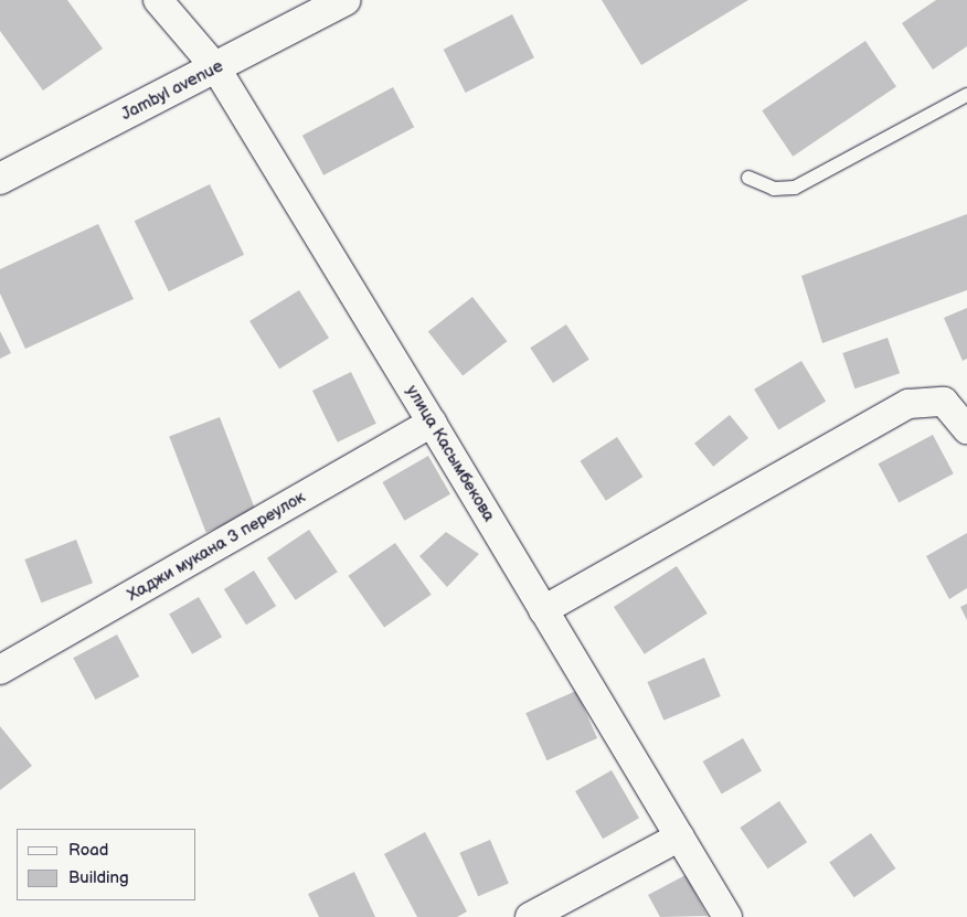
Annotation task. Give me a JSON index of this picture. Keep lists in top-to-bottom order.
{
  "streets": {
    "main road": ["Jambyl avenue"],
    "street": ["улица Касымбекова", "Хаджи мукана 3 переулок"]
  },
  "crossings": [
    ["Jambyl avenue", "улица Касымбекова"],
    ["улица Касымбекова", "Хаджи мукана 3 переулок"]
  ],
  "legend": ["Road", "Building"]
}
